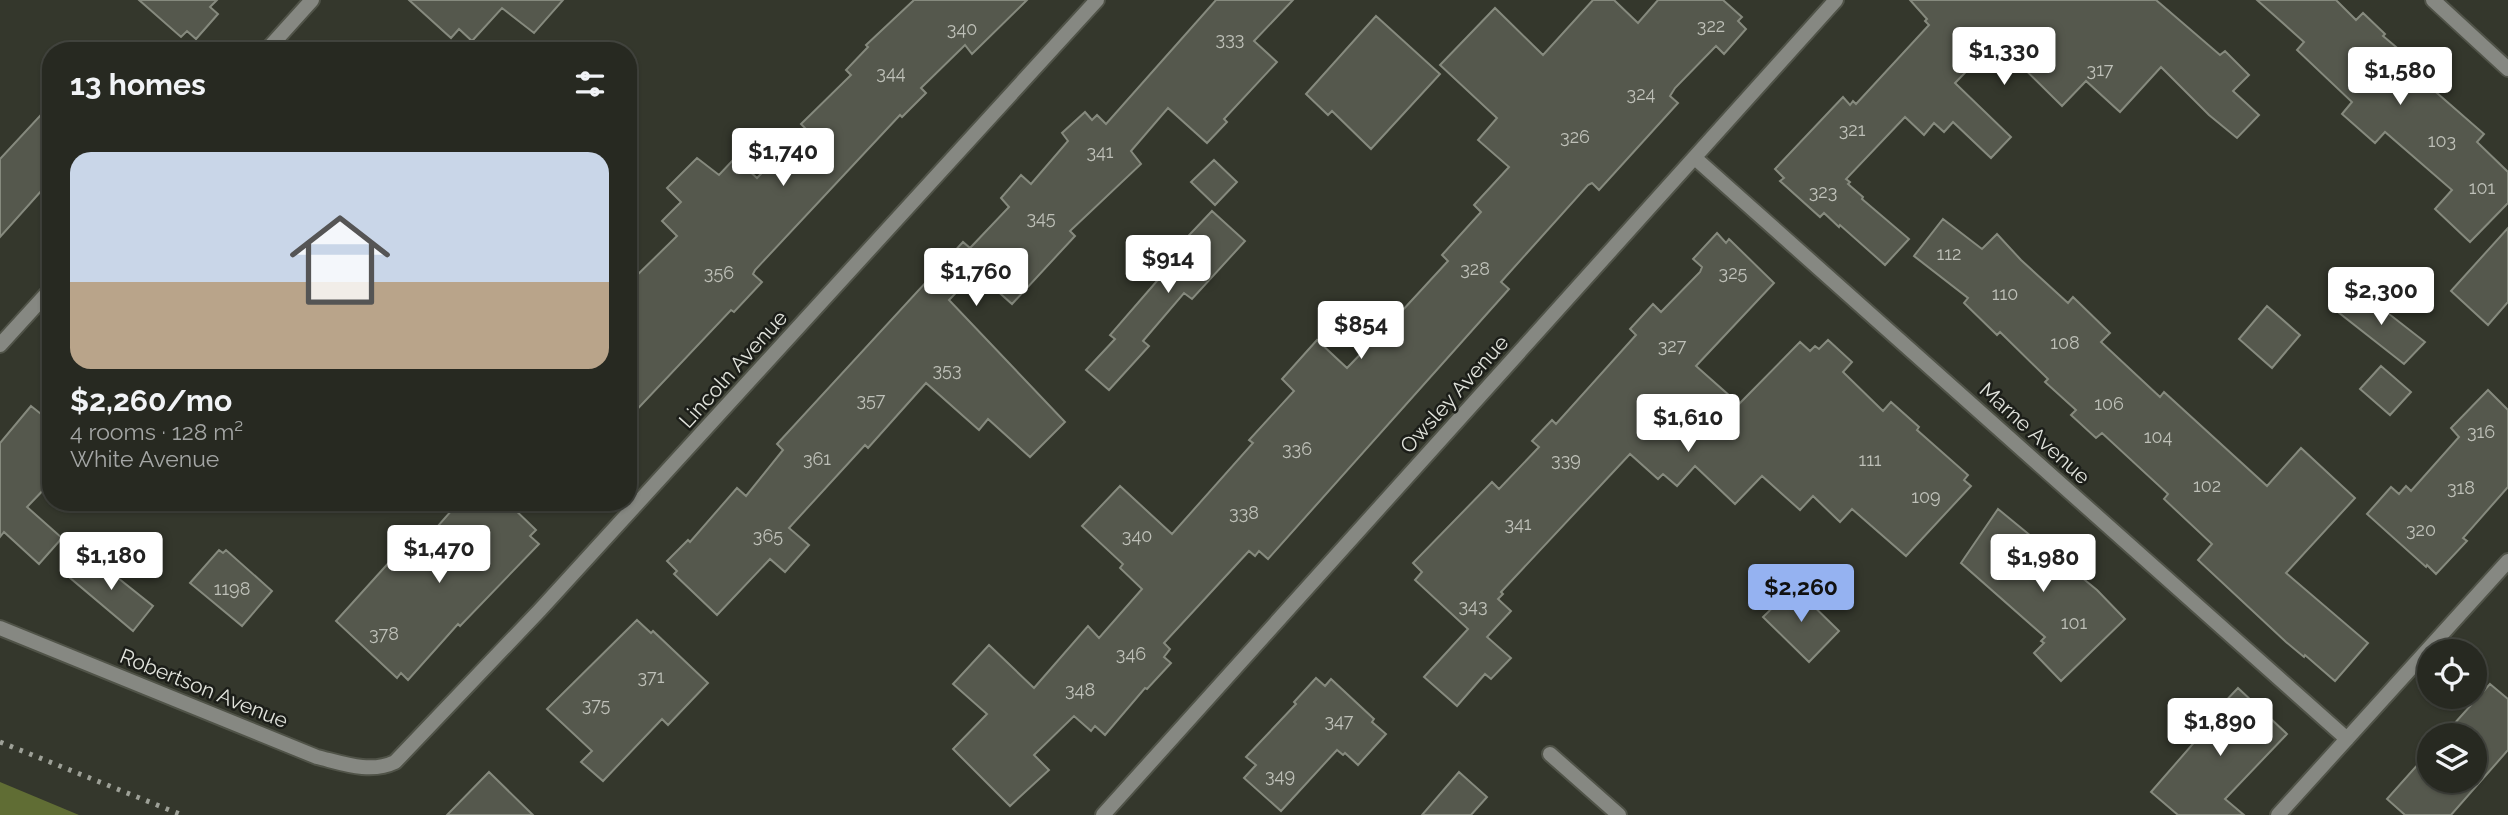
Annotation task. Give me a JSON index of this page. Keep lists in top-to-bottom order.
{
  "streets": {
    "street": [
      "Lincoln Avenue",
      "Owsley Avenue",
      "Marne Avenue",
      "Robertson Avenue"
    ]
  },
  "crossings": [
    ["Lincoln Avenue", "Robertson Avenue"],
    ["Owsley Avenue", "Marne Avenue"]
  ],
  "house_numbers": [
    "322",
    "340",
    "333",
    "317",
    "344",
    "324",
    "321",
    "326",
    "103",
    "341",
    "101",
    "323",
    "345",
    "112",
    "328",
    "356",
    "325",
    "110",
    "108",
    "327",
    "353",
    "357",
    "106",
    "316",
    "104",
    "336",
    "361",
    "339",
    "111",
    "102",
    "318",
    "109",
    "338",
    "341",
    "320",
    "365",
    "340",
    "1198",
    "343",
    "101",
    "378",
    "346",
    "371",
    "348",
    "375",
    "347",
    "349"
  ],
  "page": {
    "price": [
      "$1,330",
      "$1,580",
      "$1,740",
      "$914",
      "$1,760",
      "$2,300",
      "$854",
      "$1,610",
      "$1,470",
      "$1,180",
      "$1,980",
      "$2,260",
      "$1,890"
    ],
    "heading": "13 homes",
    "list": [
      {
        "name": "$2,260/mo",
        "note": "4 rooms · 128 m² · White Avenue"
      }
    ]
  }
}
